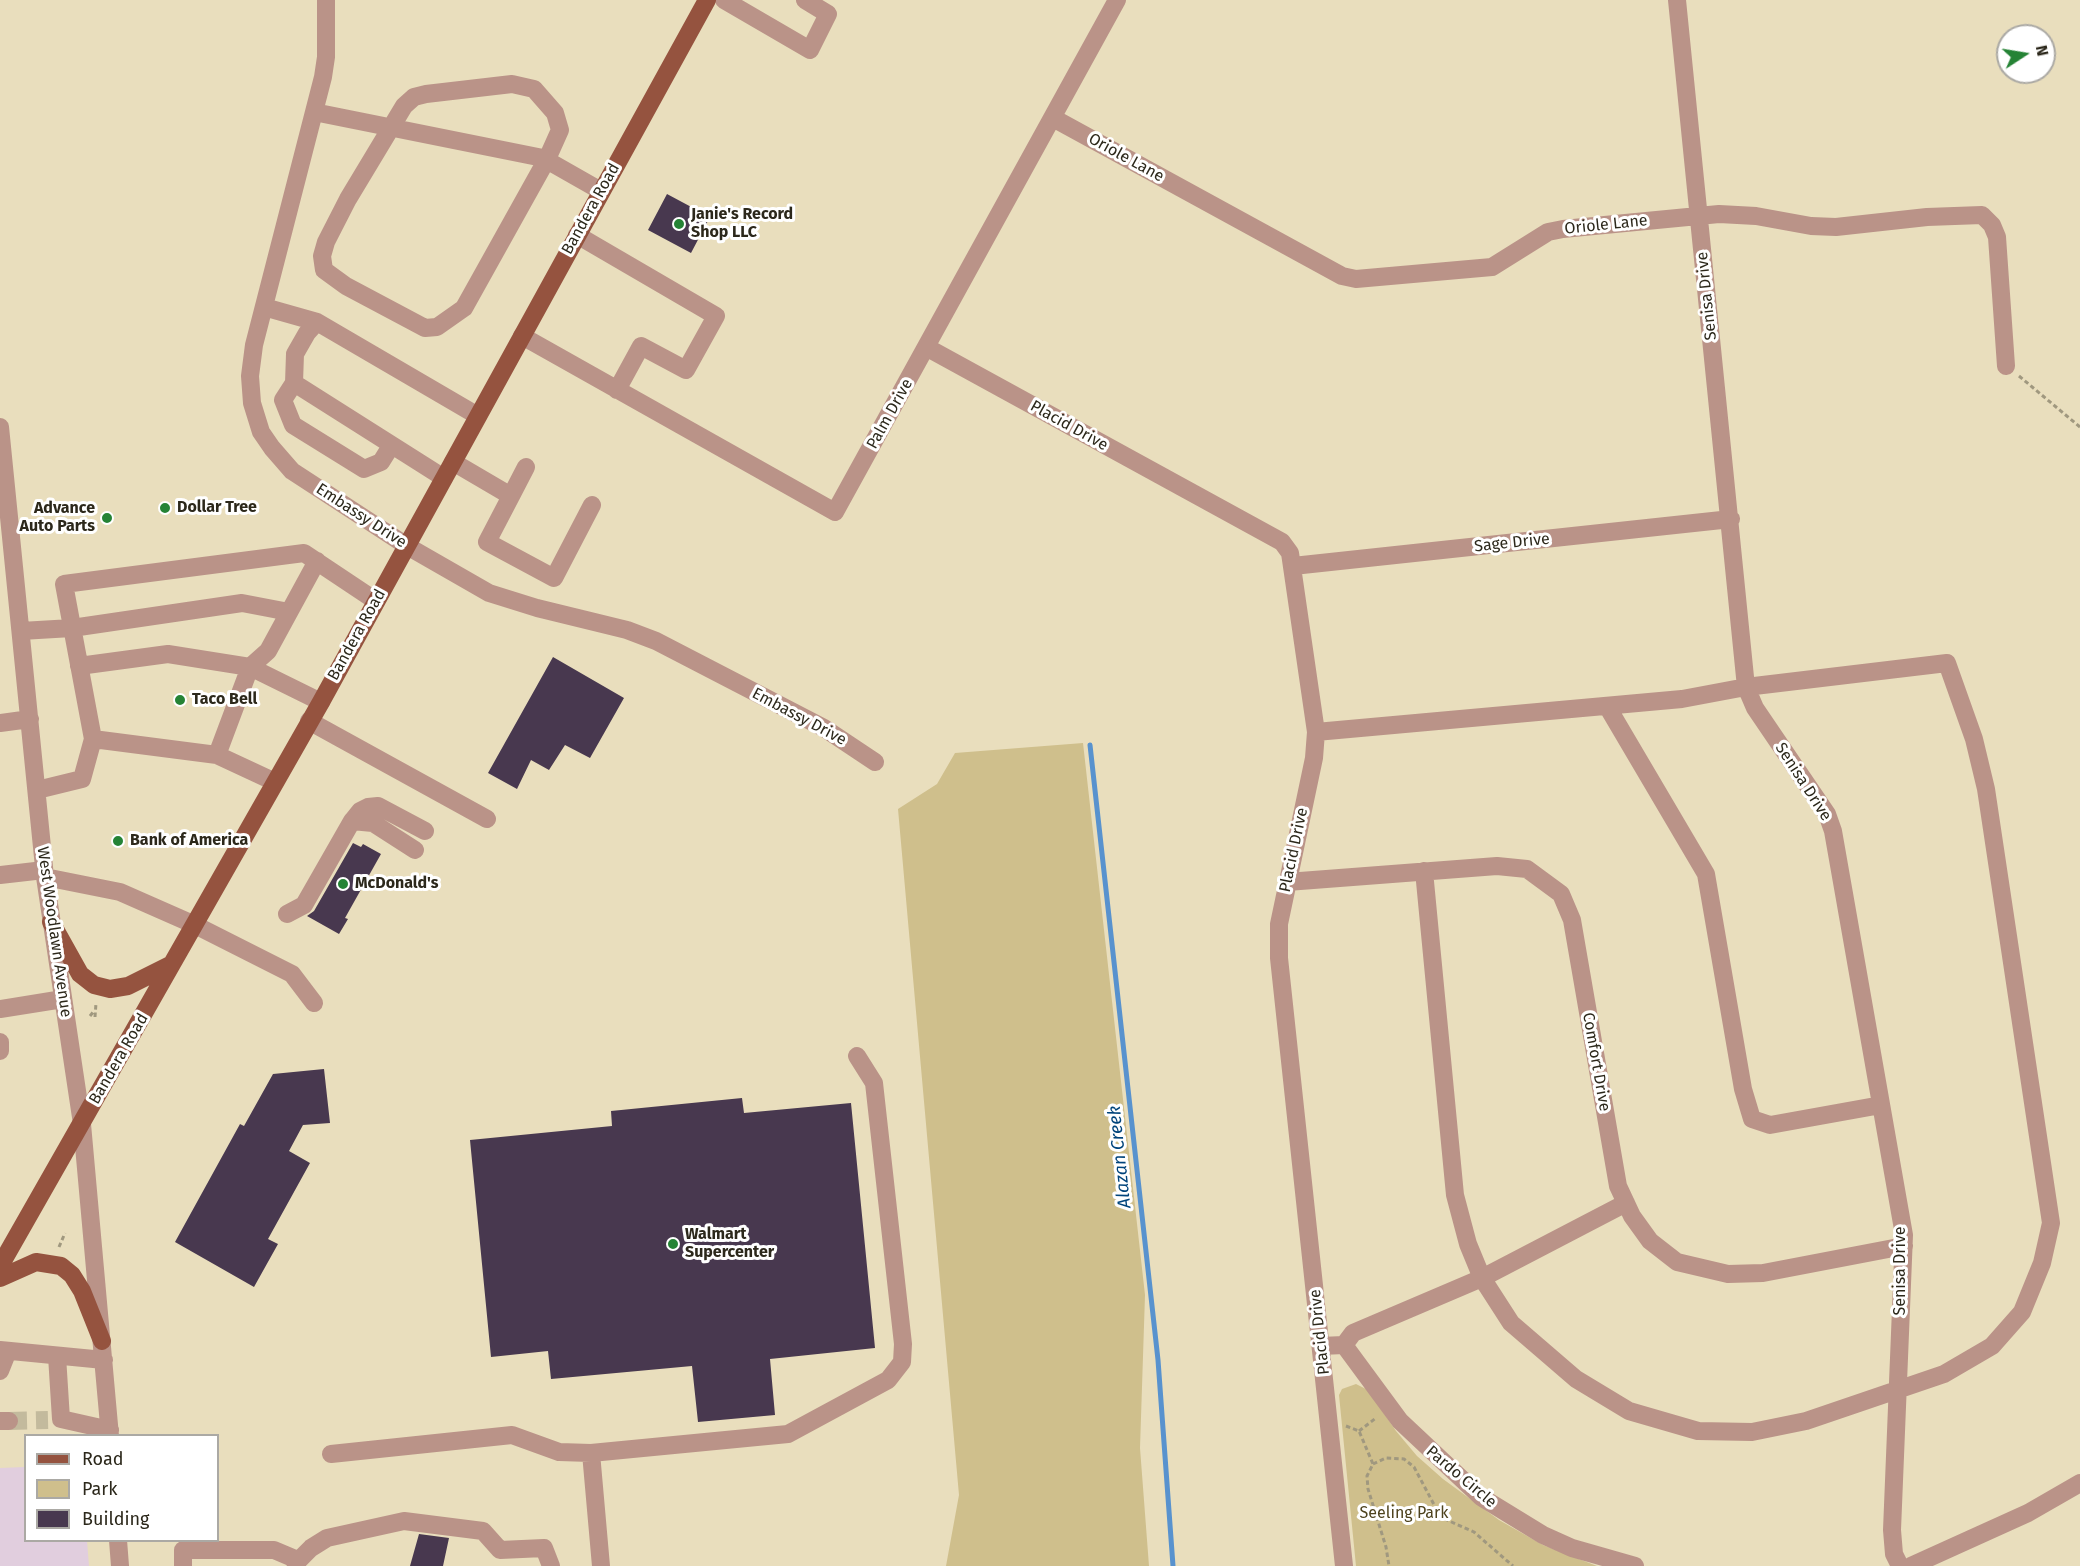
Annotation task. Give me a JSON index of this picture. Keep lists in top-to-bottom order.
{
  "streets": {
    "main road": ["Bandera Road"],
    "street": [
      "Oriole Lane",
      "Senisa Drive",
      "Palm Drive",
      "Placid Drive",
      "Embassy Drive",
      "Sage Drive",
      "West Woodlawn Avenue",
      "Comfort Drive",
      "Pardo Circle"
    ]
  },
  "crossings": [
    ["Oriole Lane", "Senisa Drive"],
    ["Oriole Lane", "Palm Drive"],
    ["Bandera Road", "Palm Drive"],
    ["Bandera Road", "Embassy Drive"],
    ["Bandera Road", "West Woodlawn Avenue"],
    ["Senisa Drive", "Sage Drive"],
    ["Senisa Drive", "Comfort Drive"],
    ["Palm Drive", "Placid Drive"],
    ["Placid Drive", "Sage Drive"],
    ["Placid Drive", "Comfort Drive"]
  ],
  "water": ["Alazan Creek"],
  "parks": ["Seeling Park"],
  "places": [
    "Janie's Record Shop LLC",
    "Dollar Tree",
    "Advance Auto Parts",
    "Taco Bell",
    "Bank of America",
    "McDonald's",
    "Walmart Supercenter"
  ],
  "legend": ["Road", "Park", "Building"],
  "north": "right"
}
